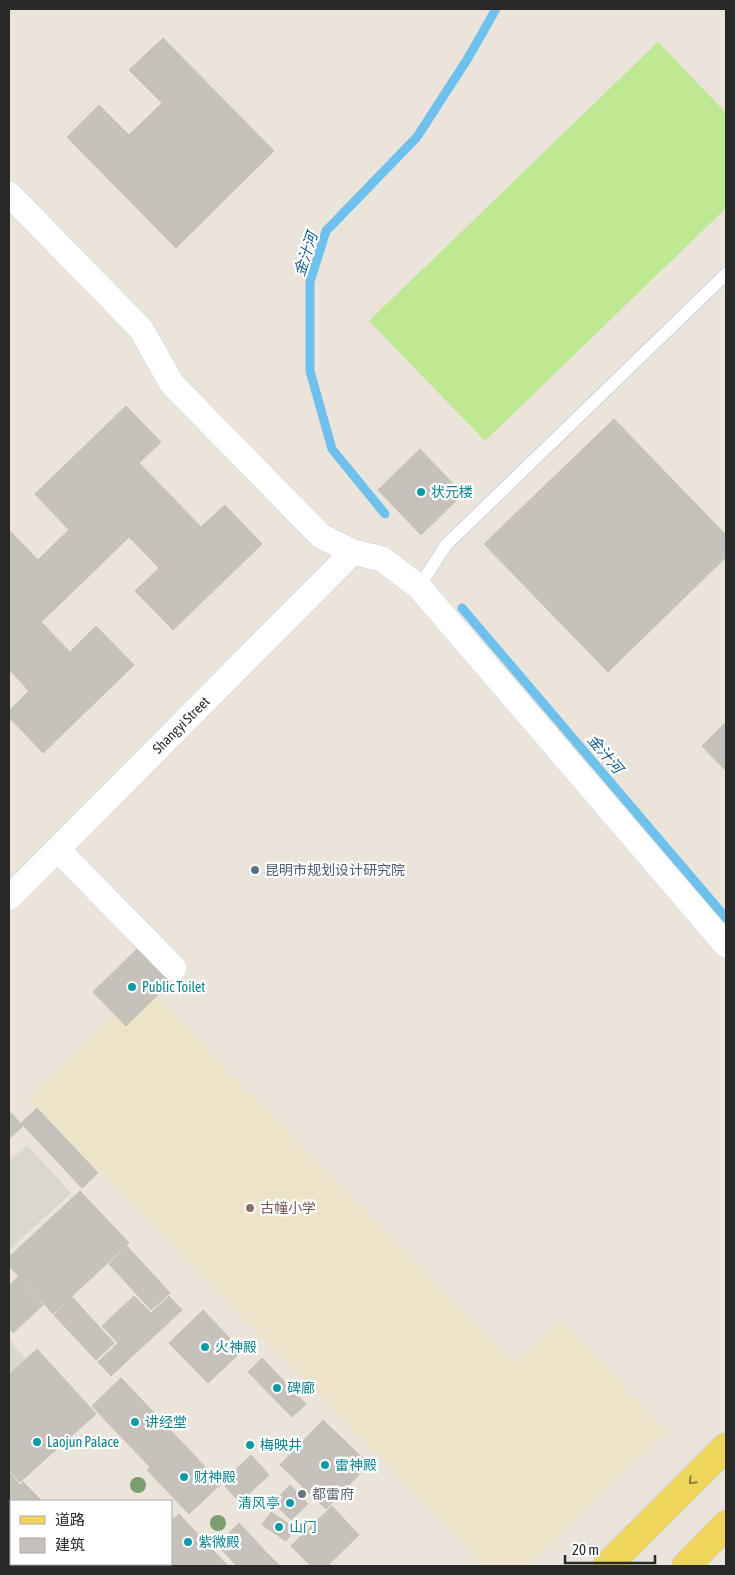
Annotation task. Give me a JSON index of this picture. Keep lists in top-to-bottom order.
{
  "streets": {
    "street": ["Shangyi Street"]
  },
  "water": ["金汁河"],
  "places": [
    "状元楼",
    "昆明市规划设计研究院",
    "Public Toilet",
    "古幢小学",
    "火神殿",
    "碑廊",
    "讲经堂",
    "Laojun Palace",
    "梅映井",
    "雷神殿",
    "财神殿",
    "都雷府",
    "清风亭",
    "山门",
    "紫微殿"
  ],
  "legend": ["道路", "建筑"],
  "scale_bar": "20 m"
}
